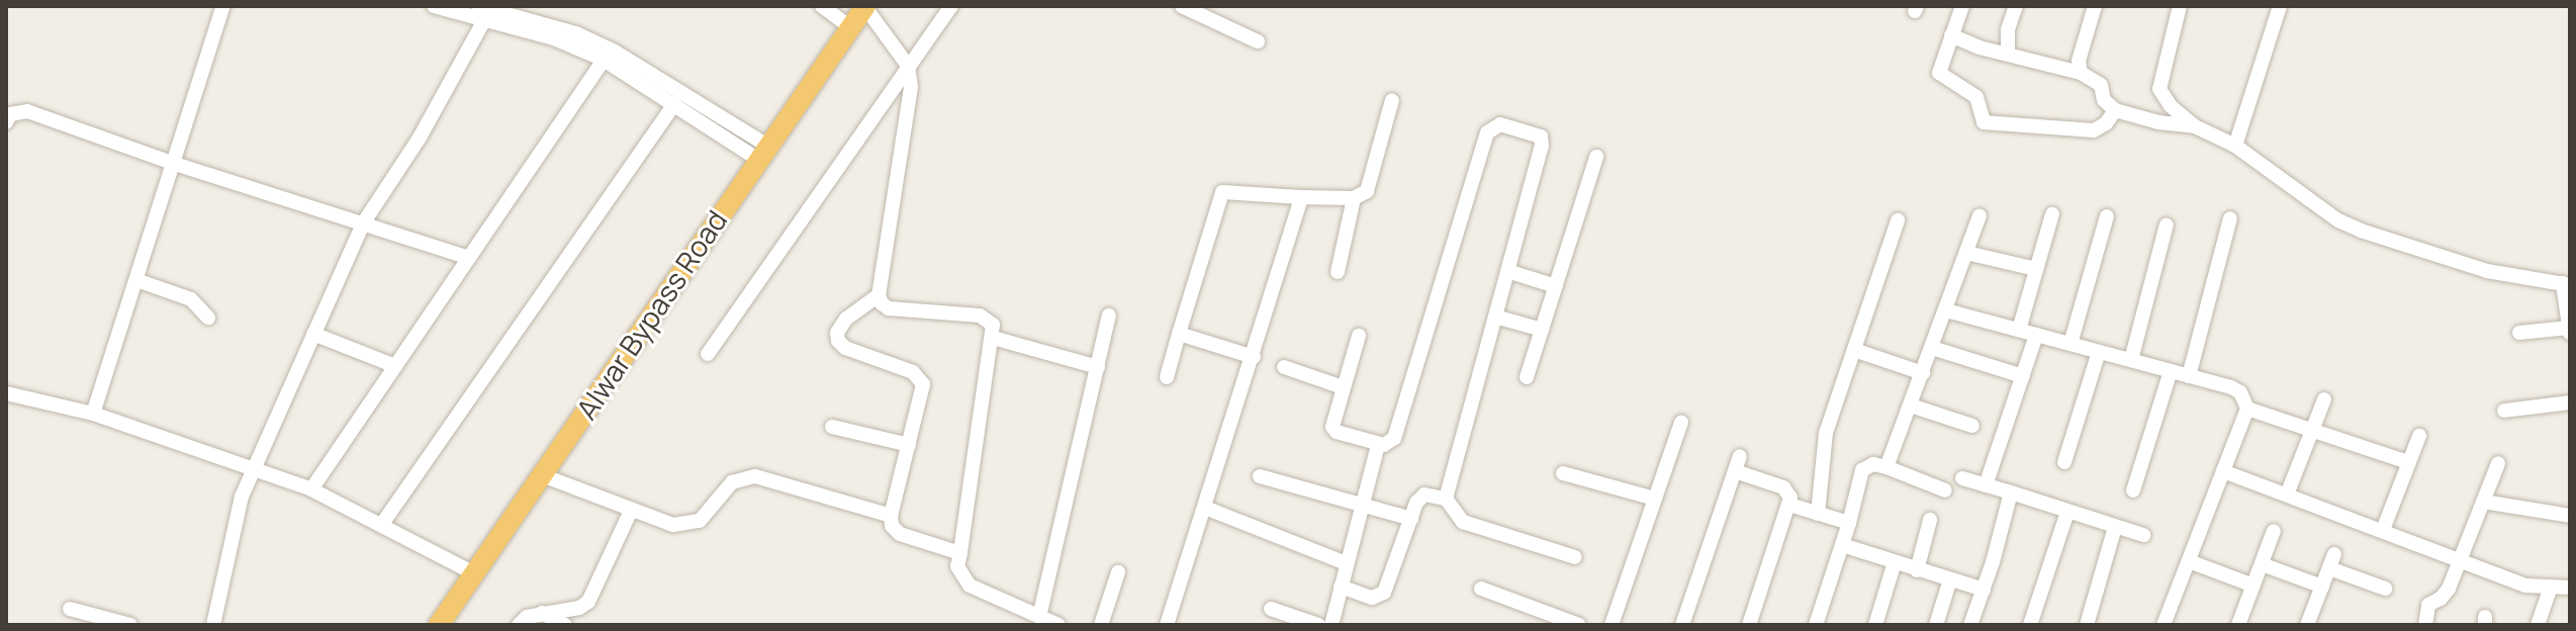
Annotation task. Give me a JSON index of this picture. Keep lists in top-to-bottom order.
{
  "streets": {
    "highway": ["Alwar Bypass Road"]
  }
}
